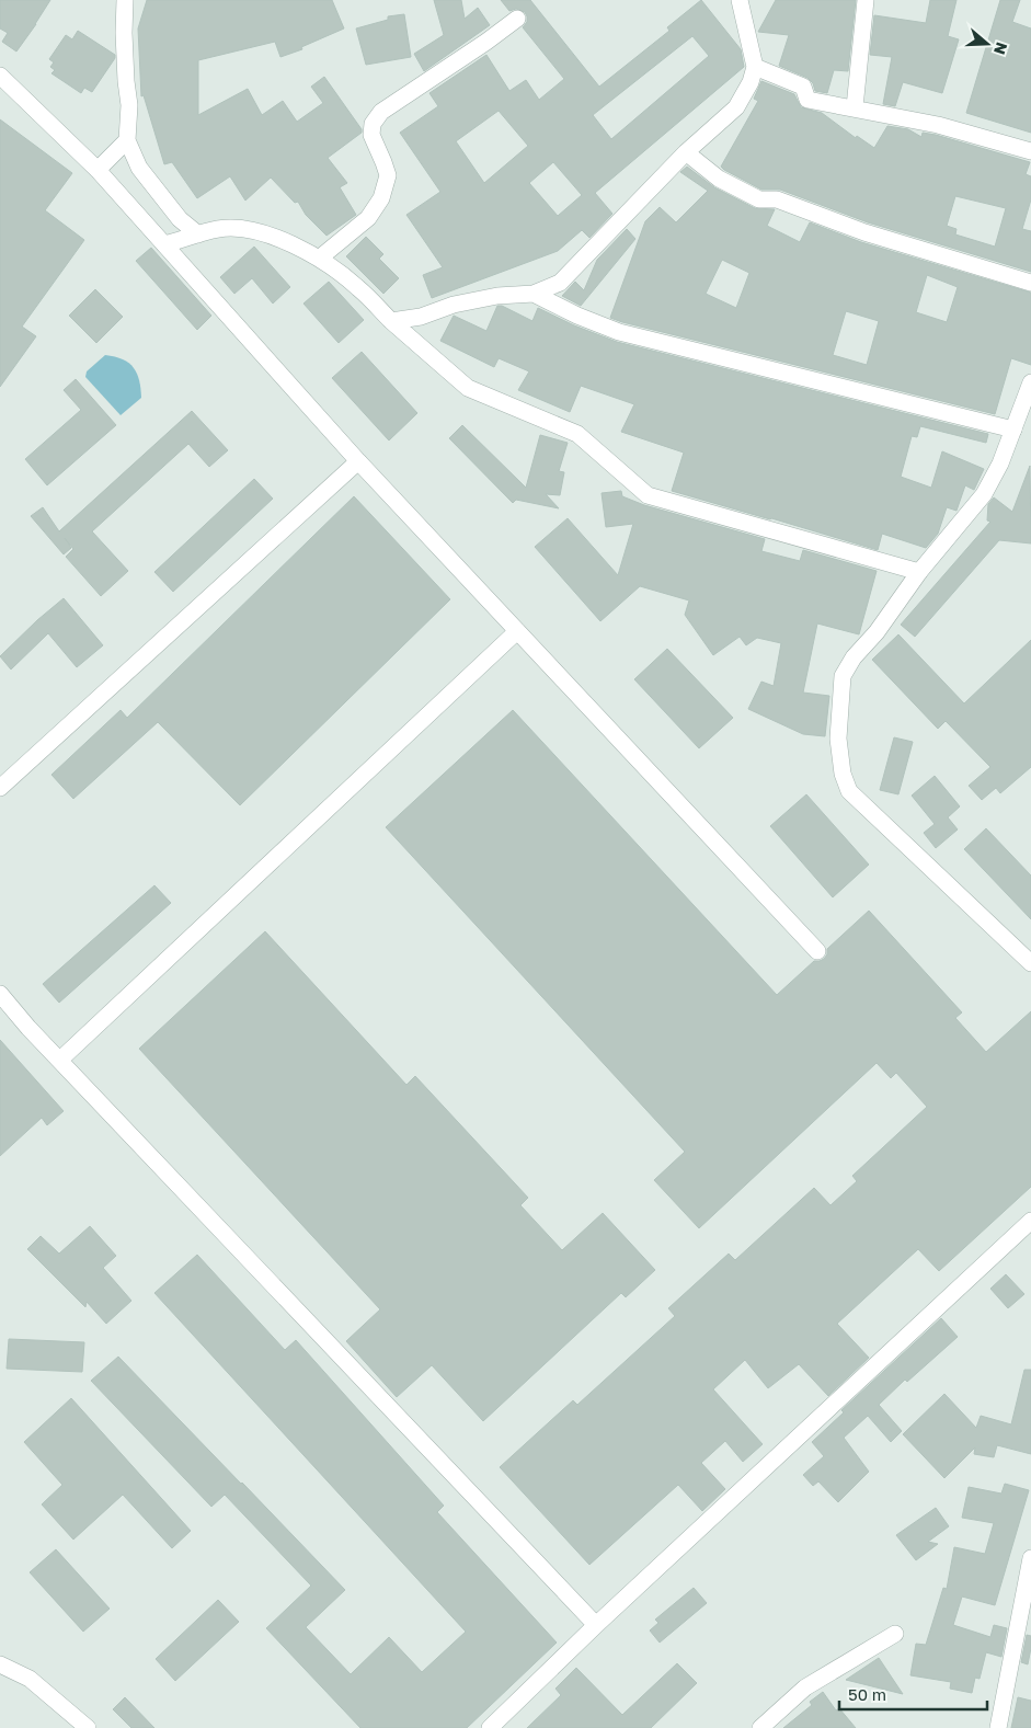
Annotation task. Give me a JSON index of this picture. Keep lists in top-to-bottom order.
{
  "scale_bar": "50 m",
  "north": "right"
}
